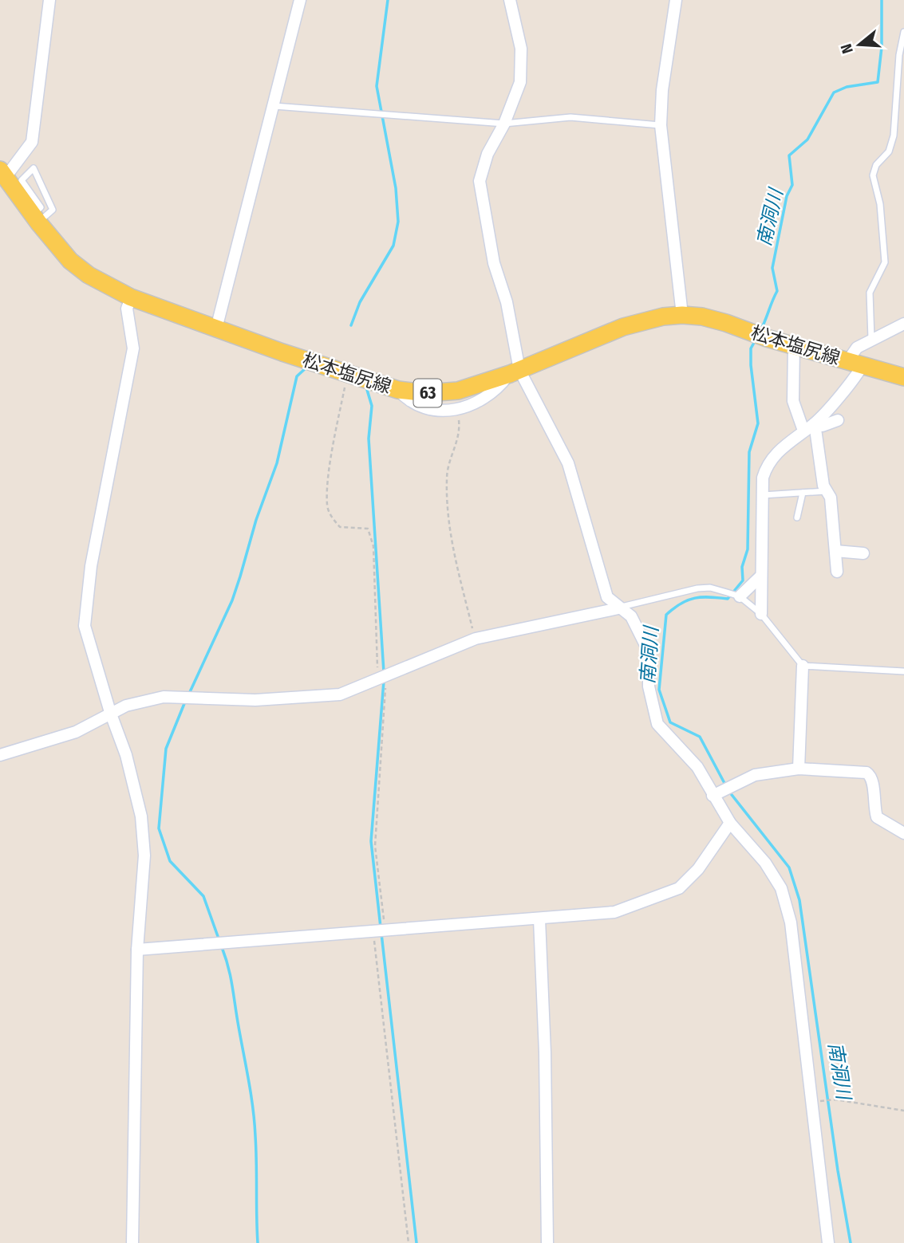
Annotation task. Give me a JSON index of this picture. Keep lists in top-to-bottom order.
{
  "streets": {
    "main road": ["松本塩尻線", "63"]
  },
  "water": ["南洞川"],
  "north": "left"
}
